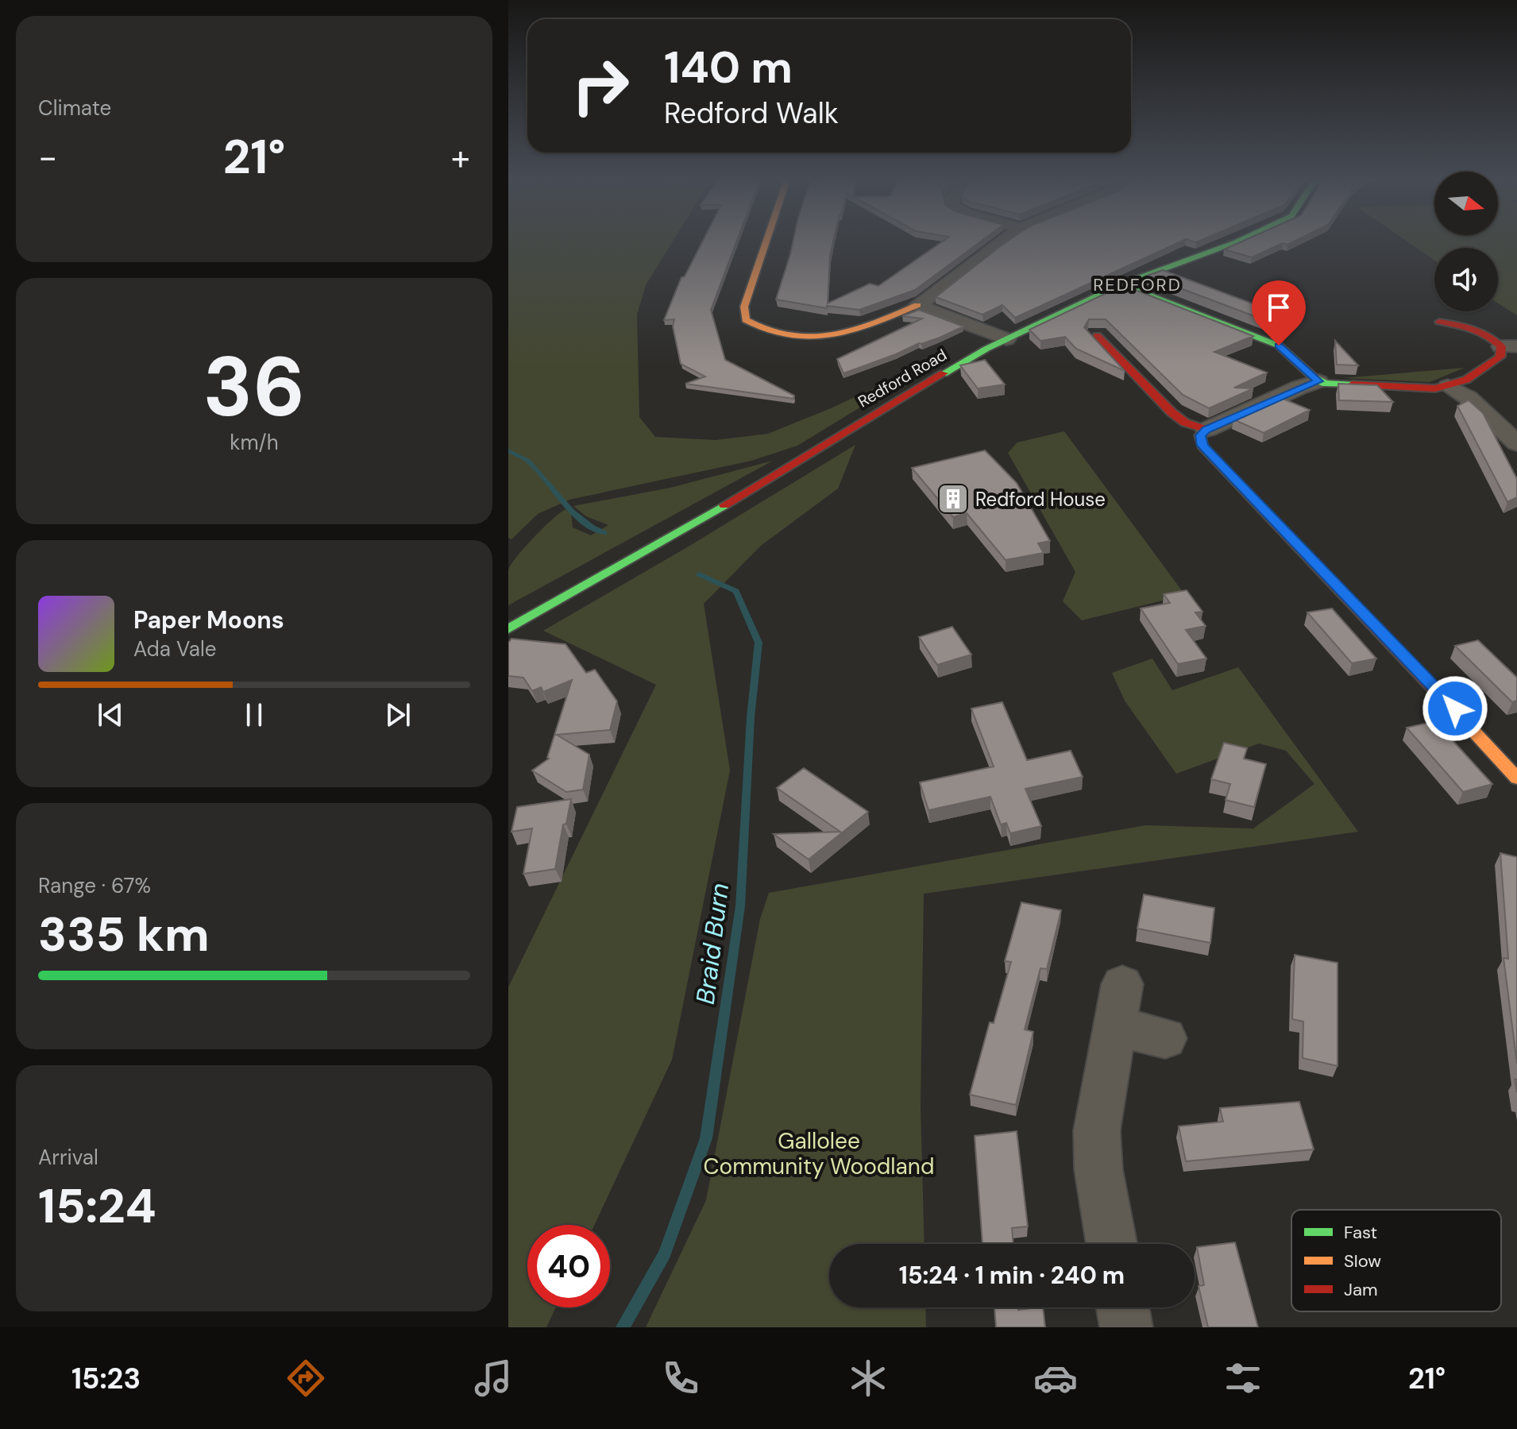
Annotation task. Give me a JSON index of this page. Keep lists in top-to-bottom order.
{
  "streets": {
    "street": ["Redford Road"]
  },
  "districts": ["REDFORD"],
  "water": ["Braid Burn"],
  "parks": ["Gallolee Community Woodland"],
  "places": {
    "building": ["Redford House"]
  },
  "legend": ["Fast", "Slow", "Jam"],
  "north": "right",
  "page": {
    "tile": [
      "Climate",
      ["36", "km/h"],
      ["Range · 67%", "335 km"],
      ["Arrival", "15:24"]
    ],
    "turn": ["140 m", "Redford Walk"],
    "heat": ["−", "21°", "+"],
    "song": ["Paper Moons", "Ada Vale"],
    "limit": "40",
    "trip": "15:24 · 1 min · 240 m",
    "tabs": ["15:23", "21°"]
  }
}
